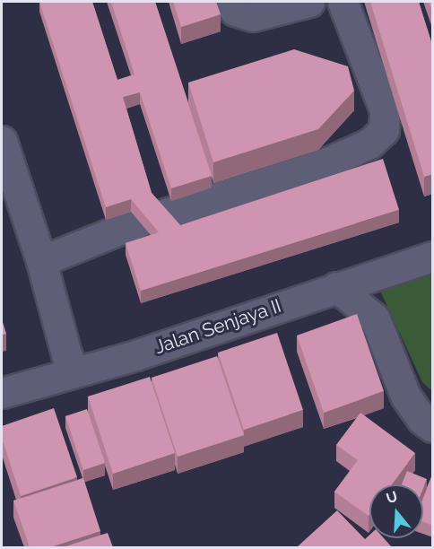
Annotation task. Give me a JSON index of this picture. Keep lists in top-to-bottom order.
{
  "streets": {
    "street": ["Jalan Senjaya II"]
  },
  "north": "top"
}
